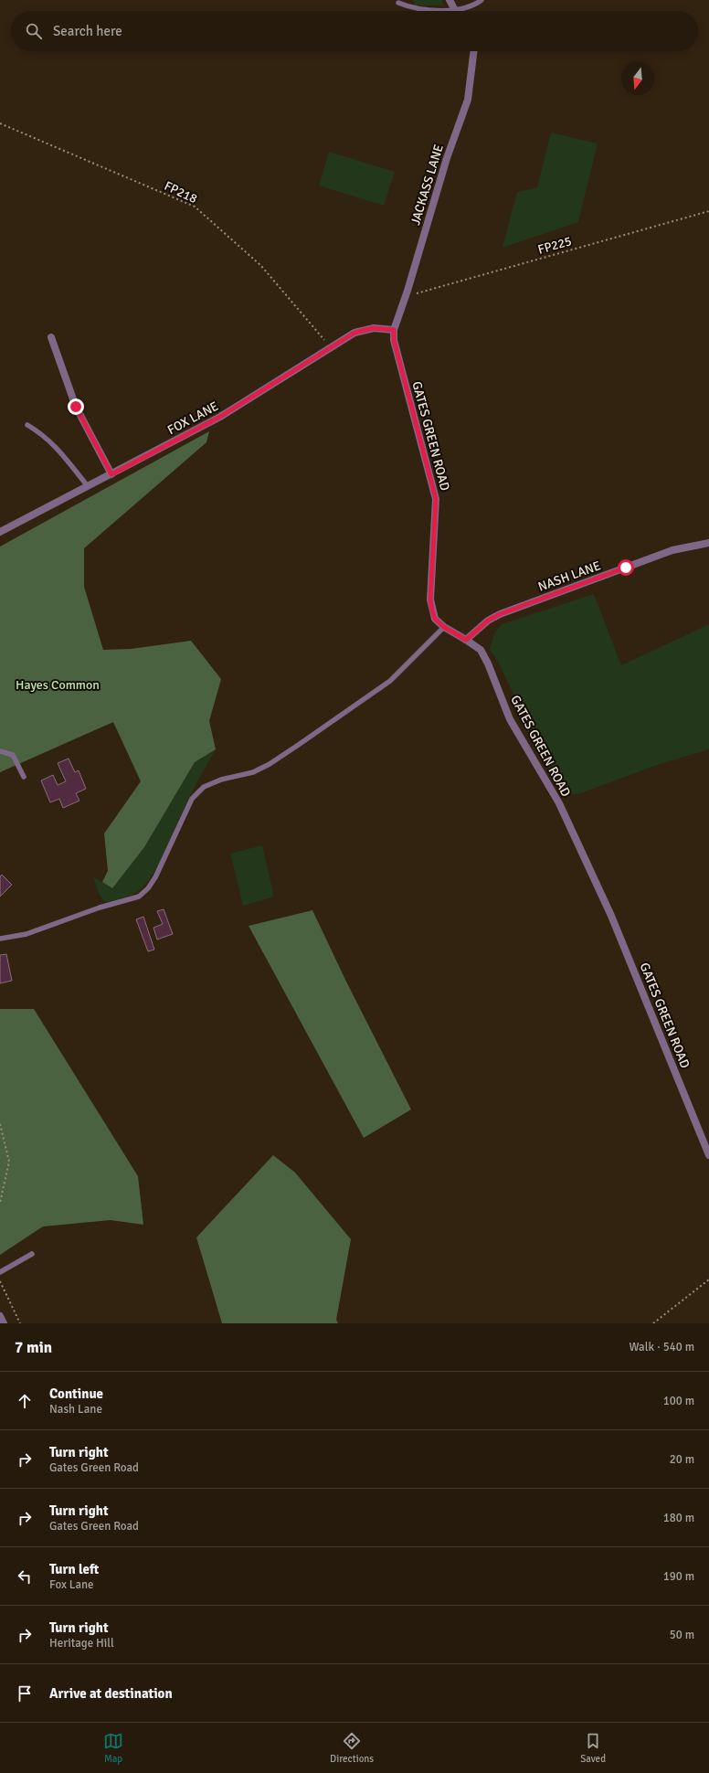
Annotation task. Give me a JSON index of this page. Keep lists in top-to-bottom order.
{
  "streets": {
    "street": [
      "JACKASS LANE",
      "FOX LANE",
      "GATES GREEN ROAD",
      "NASH LANE"
    ],
    "path": ["FP218", "FP225"]
  },
  "crossings": [
    ["JACKASS LANE", "FP225"],
    ["JACKASS LANE", "FOX LANE"],
    ["JACKASS LANE", "GATES GREEN ROAD"],
    ["FP218", "FOX LANE"],
    ["FOX LANE", "GATES GREEN ROAD"],
    ["GATES GREEN ROAD", "NASH LANE"]
  ],
  "parks": ["Hayes Common"],
  "north": "bottom",
  "page": {
    "search": "Search here",
    "heading": ["7 min", "Walk · 540 m"],
    "list": [
      ["Continue", "Nash Lane", "100 m"],
      ["Turn right", "Gates Green Road", "20 m"],
      ["Turn right", "Gates Green Road", "180 m"],
      ["Turn left", "Fox Lane", "190 m"],
      ["Turn right", "Heritage Hill", "50 m"],
      "Arrive at destination"
    ],
    "nav": ["Map", "Directions", "Saved"]
  }
}
